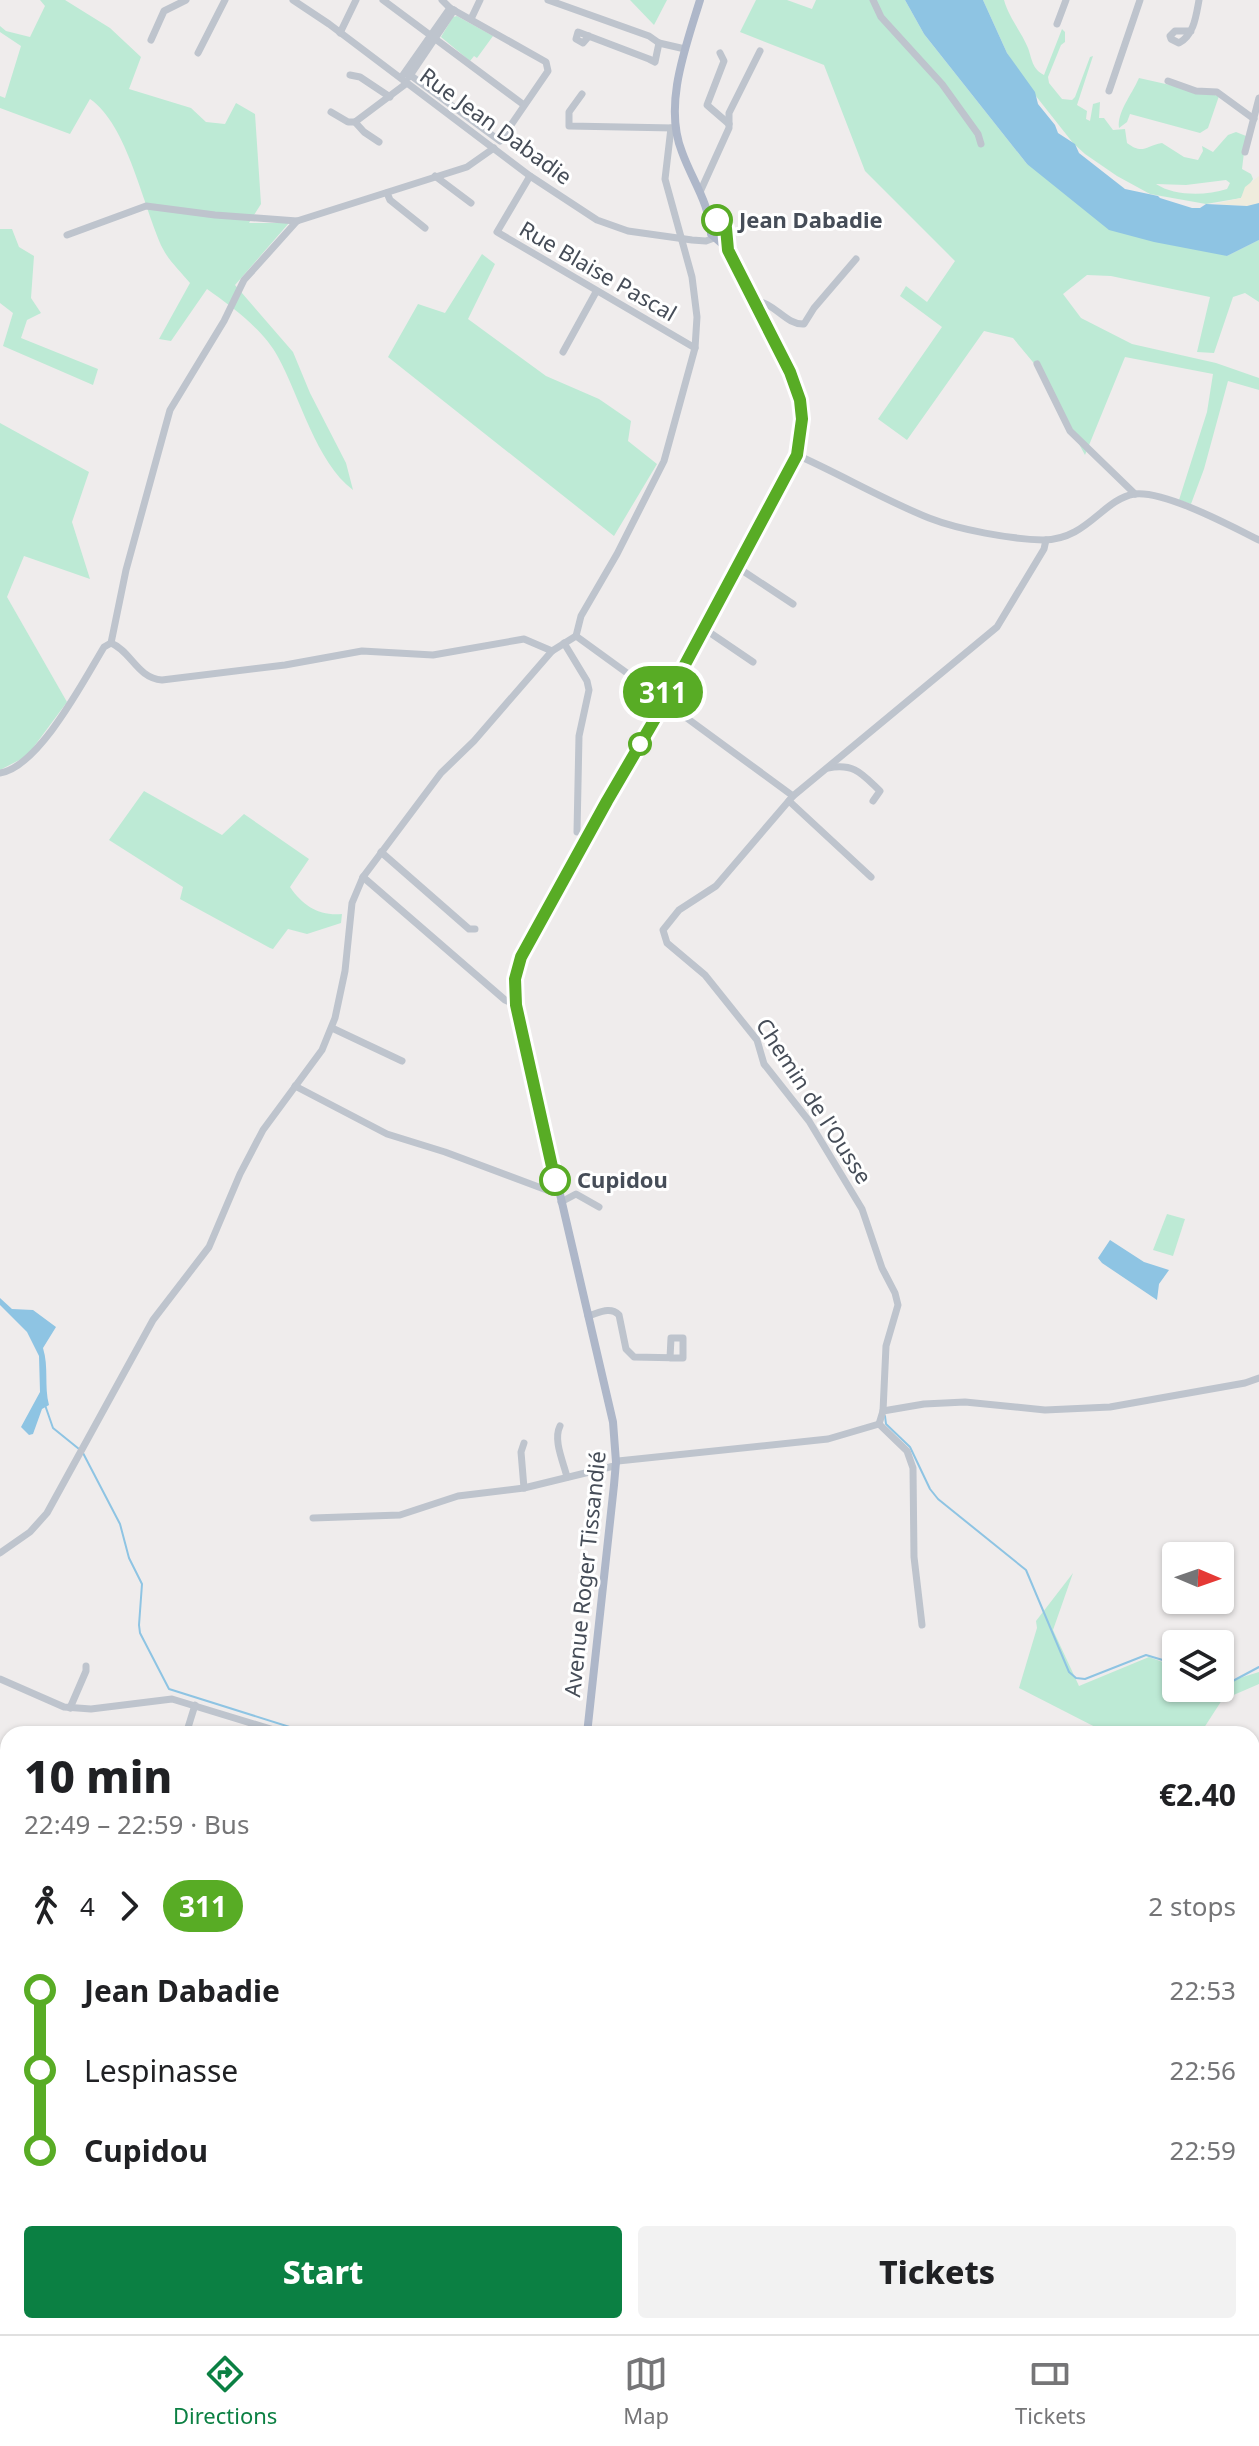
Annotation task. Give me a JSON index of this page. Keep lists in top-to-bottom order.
{
  "streets": {
    "main road": ["Avenue Roger Tissandié"],
    "street": ["Rue Jean Dabadie", "Rue Blaise Pascal", "Chemin de l'Ousse"]
  },
  "crossings": [
    ["Rue Jean Dabadie", "Rue Blaise Pascal"]
  ],
  "places": ["Jean Dabadie", "Cupidou"],
  "lines": ["bus line 311"],
  "north": "right",
  "page": {
    "on_map": "311",
    "heading": ["10 min", "22:49 – 22:59 · Bus", "€2.40"],
    "legs": ["4", "311", "2 stops"],
    "list": [
      {
        "name": "Jean Dabadie",
        "value": "22:53"
      },
      {
        "name": "Lespinasse",
        "value": "22:56"
      },
      {
        "name": "Cupidou",
        "value": "22:59"
      }
    ],
    "buttons": ["Start", "Tickets"],
    "tabs": ["Directions", "Map", "Tickets"]
  }
}
